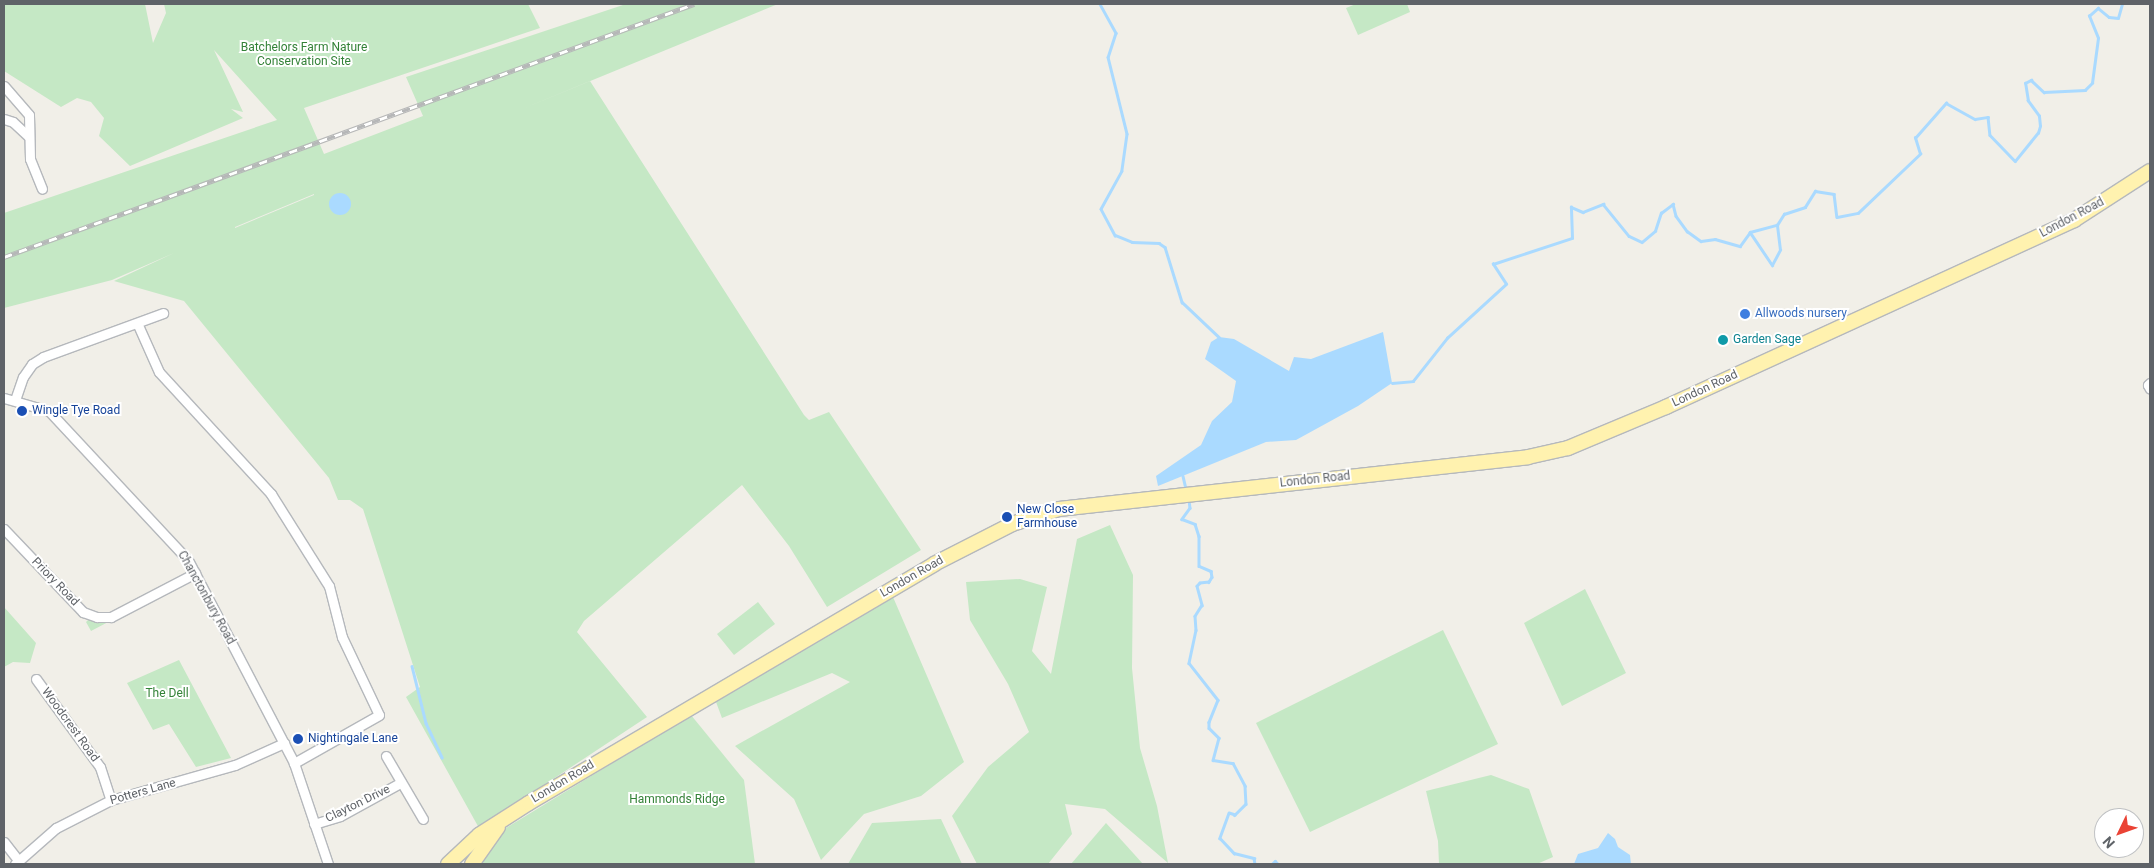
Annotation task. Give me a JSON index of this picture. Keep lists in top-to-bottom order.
{
  "streets": {
    "main road": ["London Road"],
    "street": [
      "Priory Road",
      "Chanctonbury Road",
      "Woodcrest Road",
      "Potters Lane",
      "Clayton Drive"
    ]
  },
  "crossings": [
    ["Priory Road", "Chanctonbury Road"],
    ["Chanctonbury Road", "Potters Lane"],
    ["Chanctonbury Road", "Clayton Drive"],
    ["Woodcrest Road", "Potters Lane"]
  ],
  "parks": ["Batchelors Farm Nature Conservation Site", "The Dell", "Hammonds Ridge"],
  "places": [
    "Allwoods nursery",
    "Garden Sage",
    "Wingle Tye Road",
    "New Close Farmhouse",
    "Nightingale Lane"
  ],
  "north": "bottom left"
}
